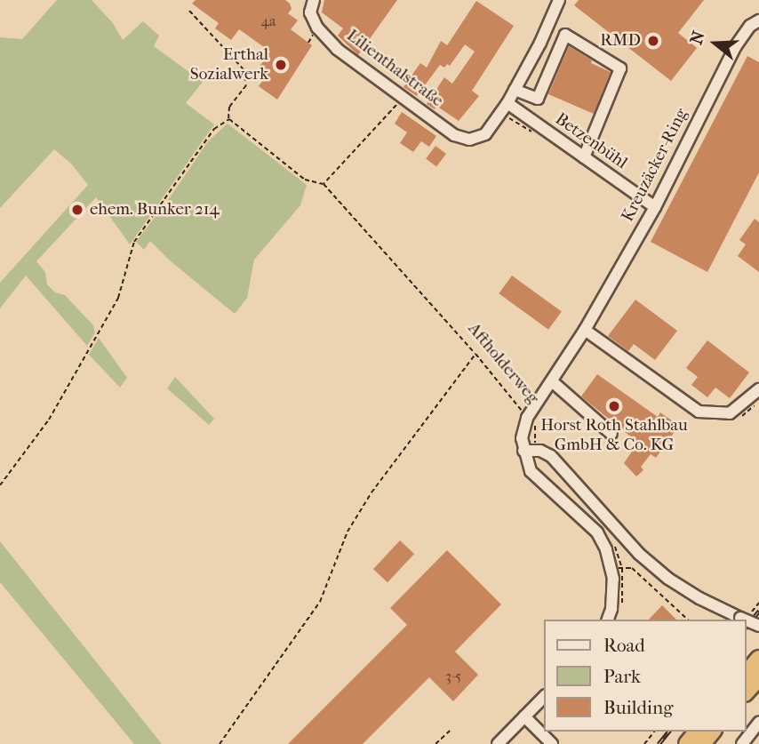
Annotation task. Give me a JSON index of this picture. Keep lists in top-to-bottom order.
{
  "streets": {
    "street": [
      "Lilienthalstraße",
      "Betzenbühl",
      "Kreuzäcker-Ring",
      "Aftholderweg"
    ]
  },
  "crossings": [
    ["Lilienthalstraße", "Betzenbühl"],
    ["Betzenbühl", "Kreuzäcker-Ring"],
    ["Kreuzäcker-Ring", "Aftholderweg"]
  ],
  "places": [
    "RMD",
    "Erthal Sozialwerk",
    "ehem. Bunker 214",
    "Horst Roth Stahlbau GmbH & Co. KG"
  ],
  "house_numbers": ["4a", "3-5"],
  "legend": ["Road", "Park", "Building"],
  "north": "left"
}
